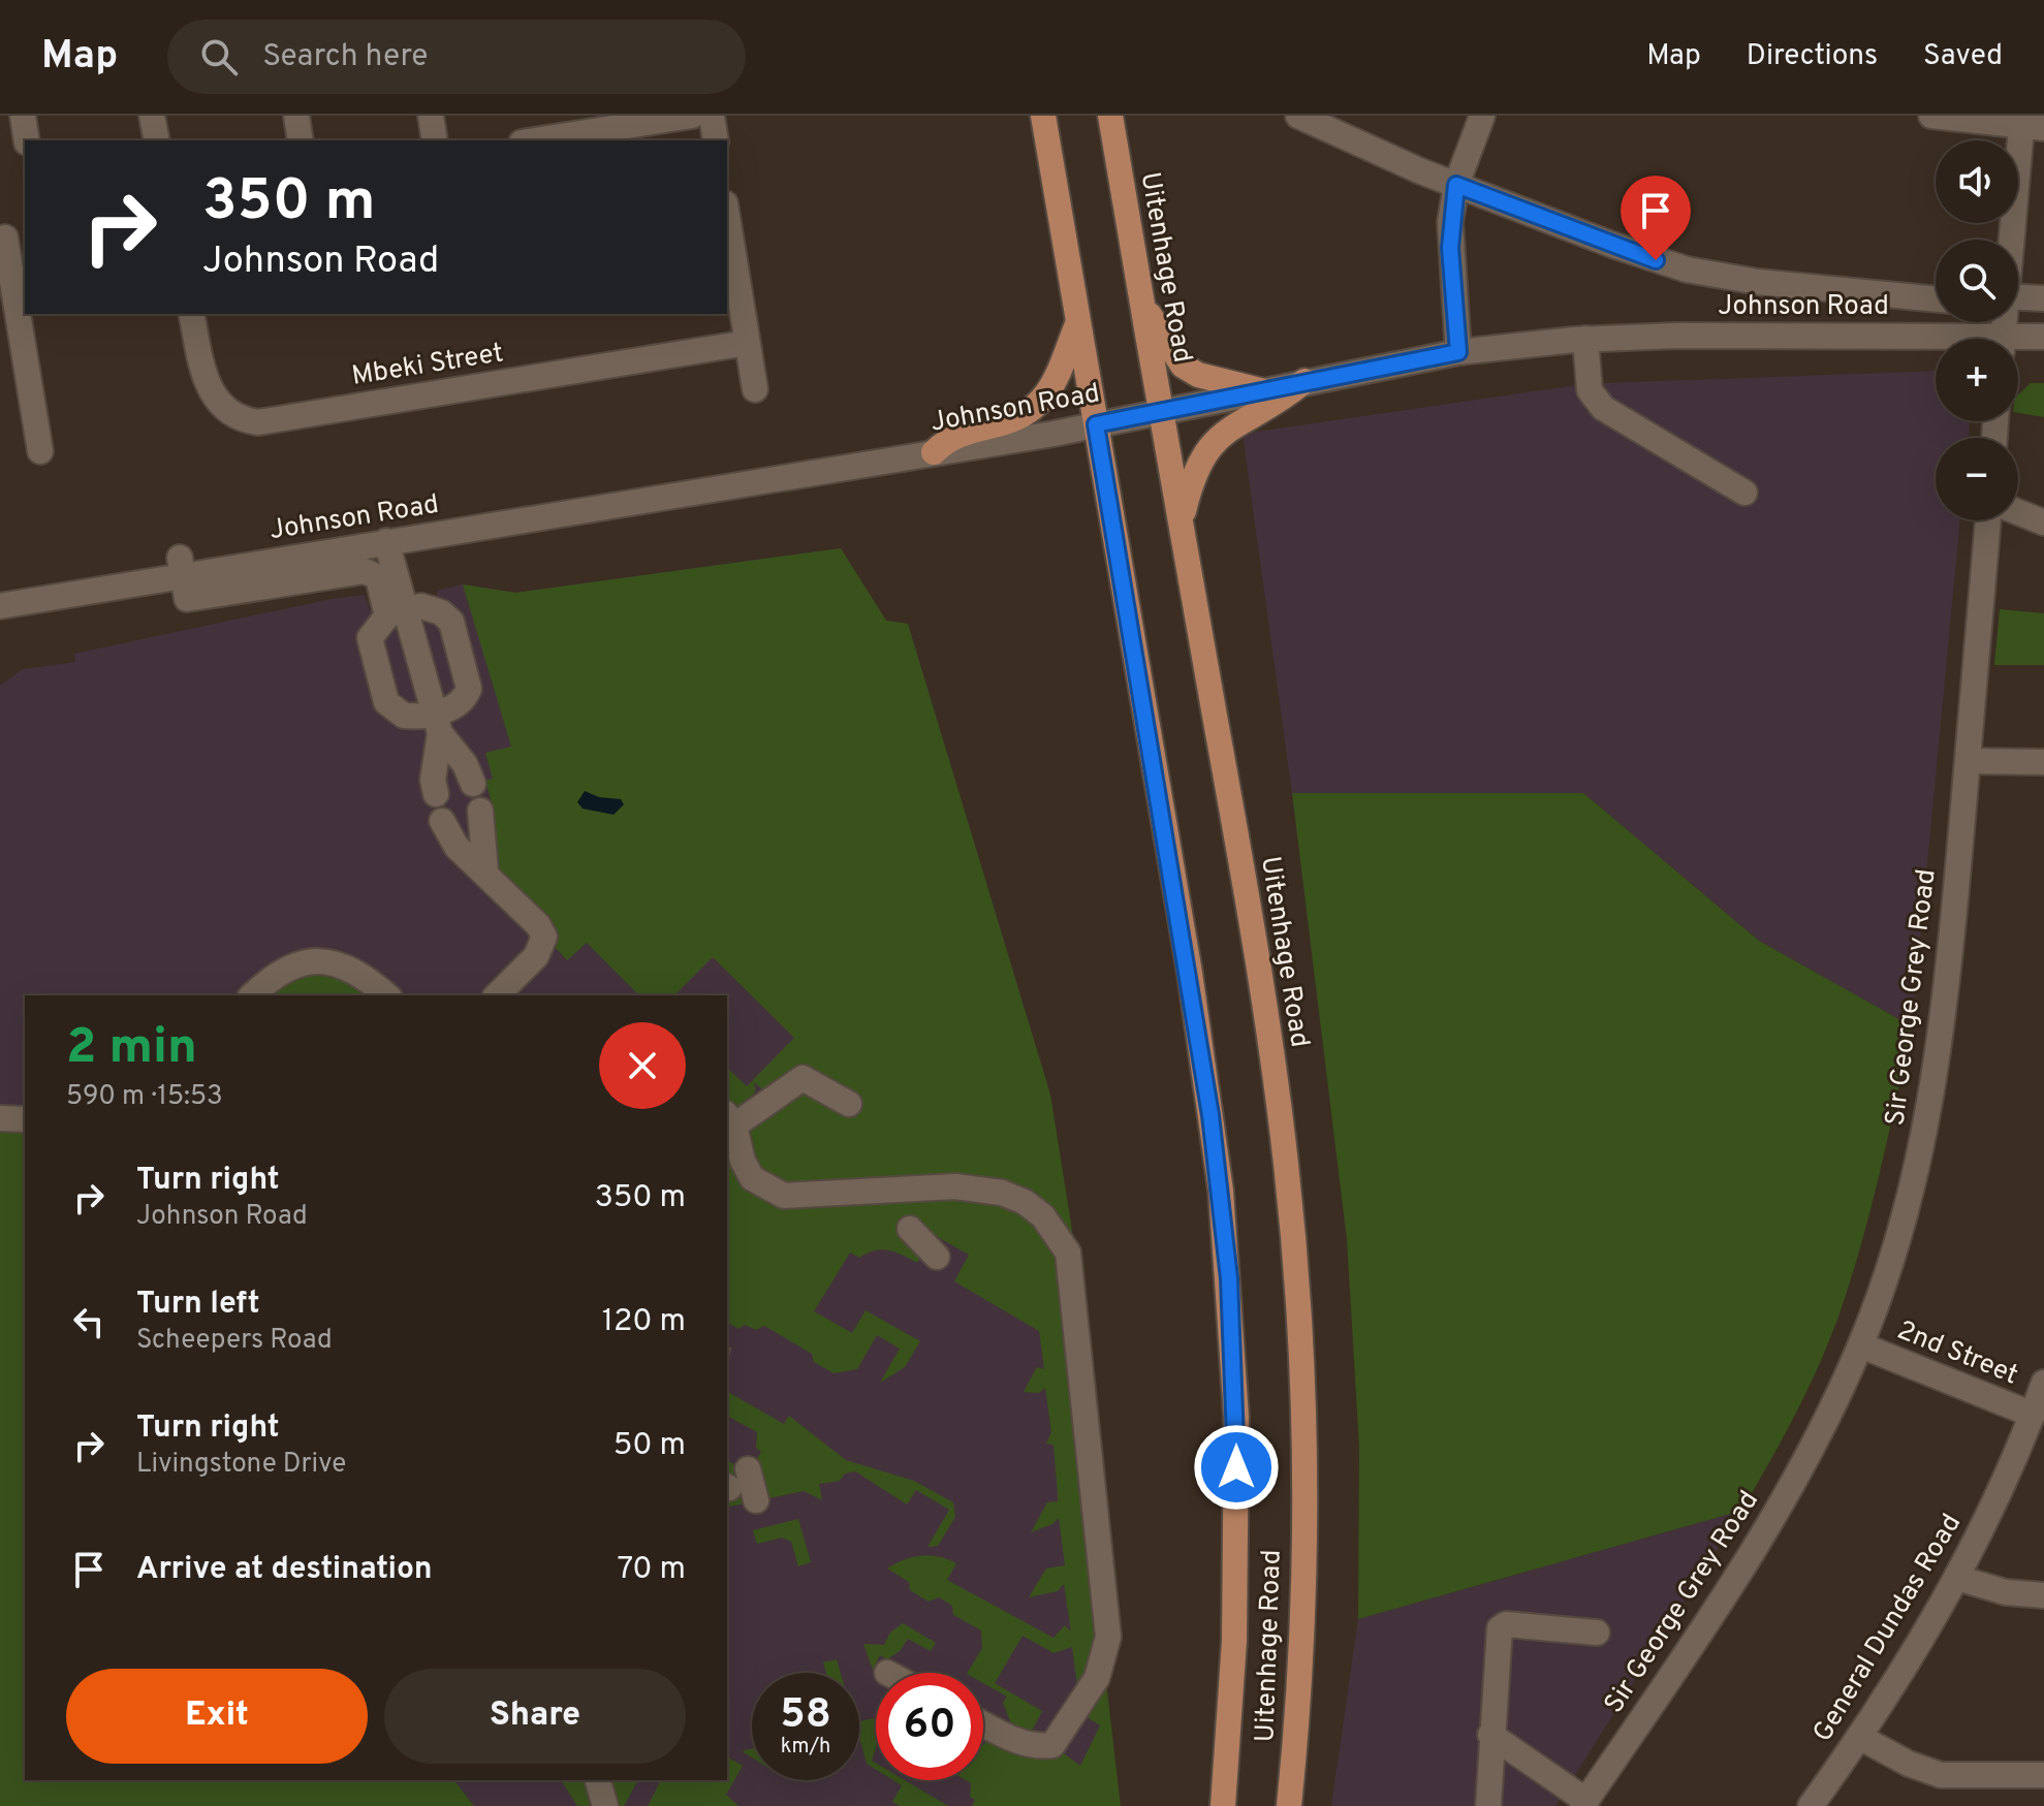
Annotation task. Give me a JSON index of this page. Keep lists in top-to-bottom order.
{
  "streets": {
    "main road": ["Uitenhage Road"],
    "street": [
      "Johnson Road",
      "Mbeki Street",
      "Sir George Grey Road",
      "2nd Street",
      "General Dundas Road"
    ]
  },
  "crossings": [
    ["Uitenhage Road", "Johnson Road"],
    ["Sir George Grey Road", "2nd Street"],
    ["2nd Street", "General Dundas Road"]
  ],
  "page": {
    "header": "Map",
    "search": "Search here",
    "nav": ["Map", "Directions", "Saved"],
    "map_buttons": ["+", "−"],
    "turn": ["350 m", "Johnson Road"],
    "heading": ["2 min", "590 m · 15:53"],
    "list": [
      {
        "name": "Turn right",
        "note": "Johnson Road",
        "value": "350 m"
      },
      {
        "name": "Turn left",
        "note": "Scheepers Road",
        "value": "120 m"
      },
      {
        "name": "Turn right",
        "note": "Livingstone Drive",
        "value": "50 m"
      },
      {
        "name": "Arrive at destination",
        "value": "70 m"
      }
    ],
    "buttons": ["Exit", "Share"],
    "speed": "58 km/h",
    "limit": "60"
  }
}
